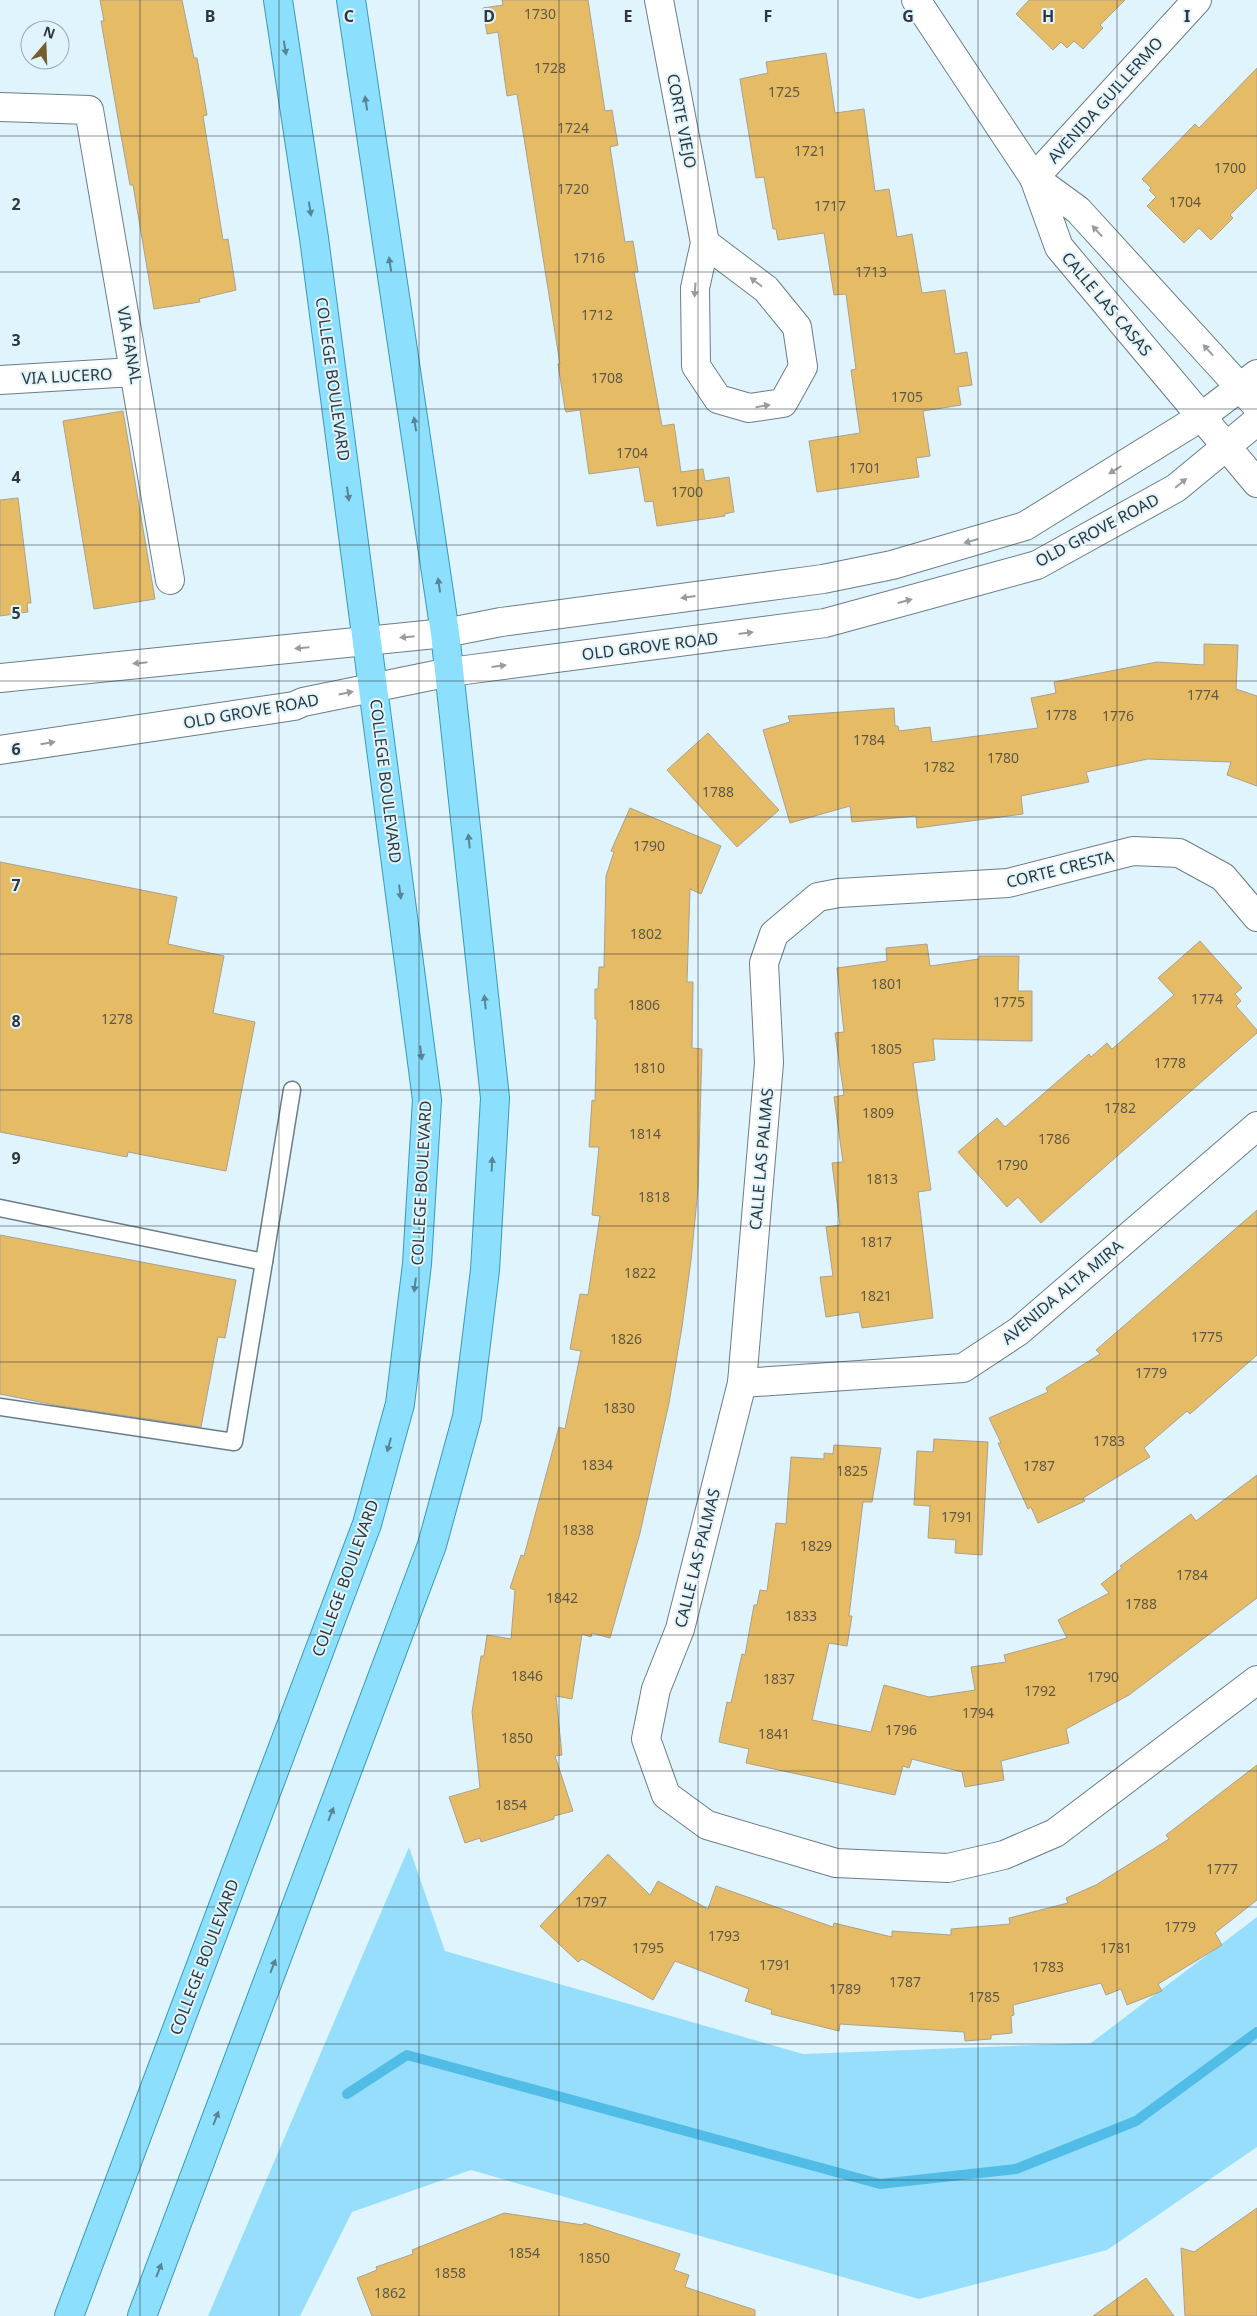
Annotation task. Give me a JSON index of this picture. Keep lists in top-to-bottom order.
{
  "streets": {
    "main road": ["COLLEGE BOULEVARD"],
    "street": [
      "AVENIDA GUILLERMO",
      "CORTE VIEJO",
      "CALLE LAS CASAS",
      "VIA FANAL",
      "VIA LUCERO",
      "OLD GROVE ROAD",
      "CORTE CRESTA",
      "CALLE LAS PALMAS",
      "AVENIDA ALTA MIRA"
    ]
  },
  "crossings": [
    ["AVENIDA GUILLERMO", "CALLE LAS CASAS"],
    ["CALLE LAS CASAS", "OLD GROVE ROAD"],
    ["VIA FANAL", "VIA LUCERO"],
    ["COLLEGE BOULEVARD", "OLD GROVE ROAD"],
    ["CORTE CRESTA", "CALLE LAS PALMAS"],
    ["CALLE LAS PALMAS", "AVENIDA ALTA MIRA"]
  ],
  "house_numbers": [
    "1730",
    "1728",
    "1725",
    "1724",
    "1721",
    "1700",
    "1720",
    "1704",
    "1717",
    "1716",
    "1713",
    "1712",
    "1708",
    "1705",
    "1704",
    "1701",
    "1700",
    "1774",
    "1778",
    "1776",
    "1784",
    "1780",
    "1782",
    "1788",
    "1790",
    "1802",
    "1801",
    "1774",
    "1775",
    "1806",
    "1278",
    "1805",
    "1778",
    "1810",
    "1782",
    "1809",
    "1814",
    "1786",
    "1790",
    "1813",
    "1818",
    "1817",
    "1822",
    "1821",
    "1775",
    "1826",
    "1779",
    "1830",
    "1783",
    "1834",
    "1787",
    "1825",
    "1791",
    "1838",
    "1829",
    "1784",
    "1842",
    "1788",
    "1833",
    "1846",
    "1790",
    "1837",
    "1792",
    "1794",
    "1796",
    "1841",
    "1850",
    "1854",
    "1777",
    "1797",
    "1779",
    "1793",
    "1795",
    "1781",
    "1791",
    "1783",
    "1787",
    "1789",
    "1785",
    "1854",
    "1850",
    "1858",
    "1862"
  ],
  "north": "top",
  "grid": {
    "columns": [
      "B",
      "C",
      "D",
      "E",
      "F",
      "G",
      "H",
      "I"
    ],
    "rows": [
      "2",
      "3",
      "4",
      "5",
      "6",
      "7",
      "8",
      "9"
    ]
  }
}
